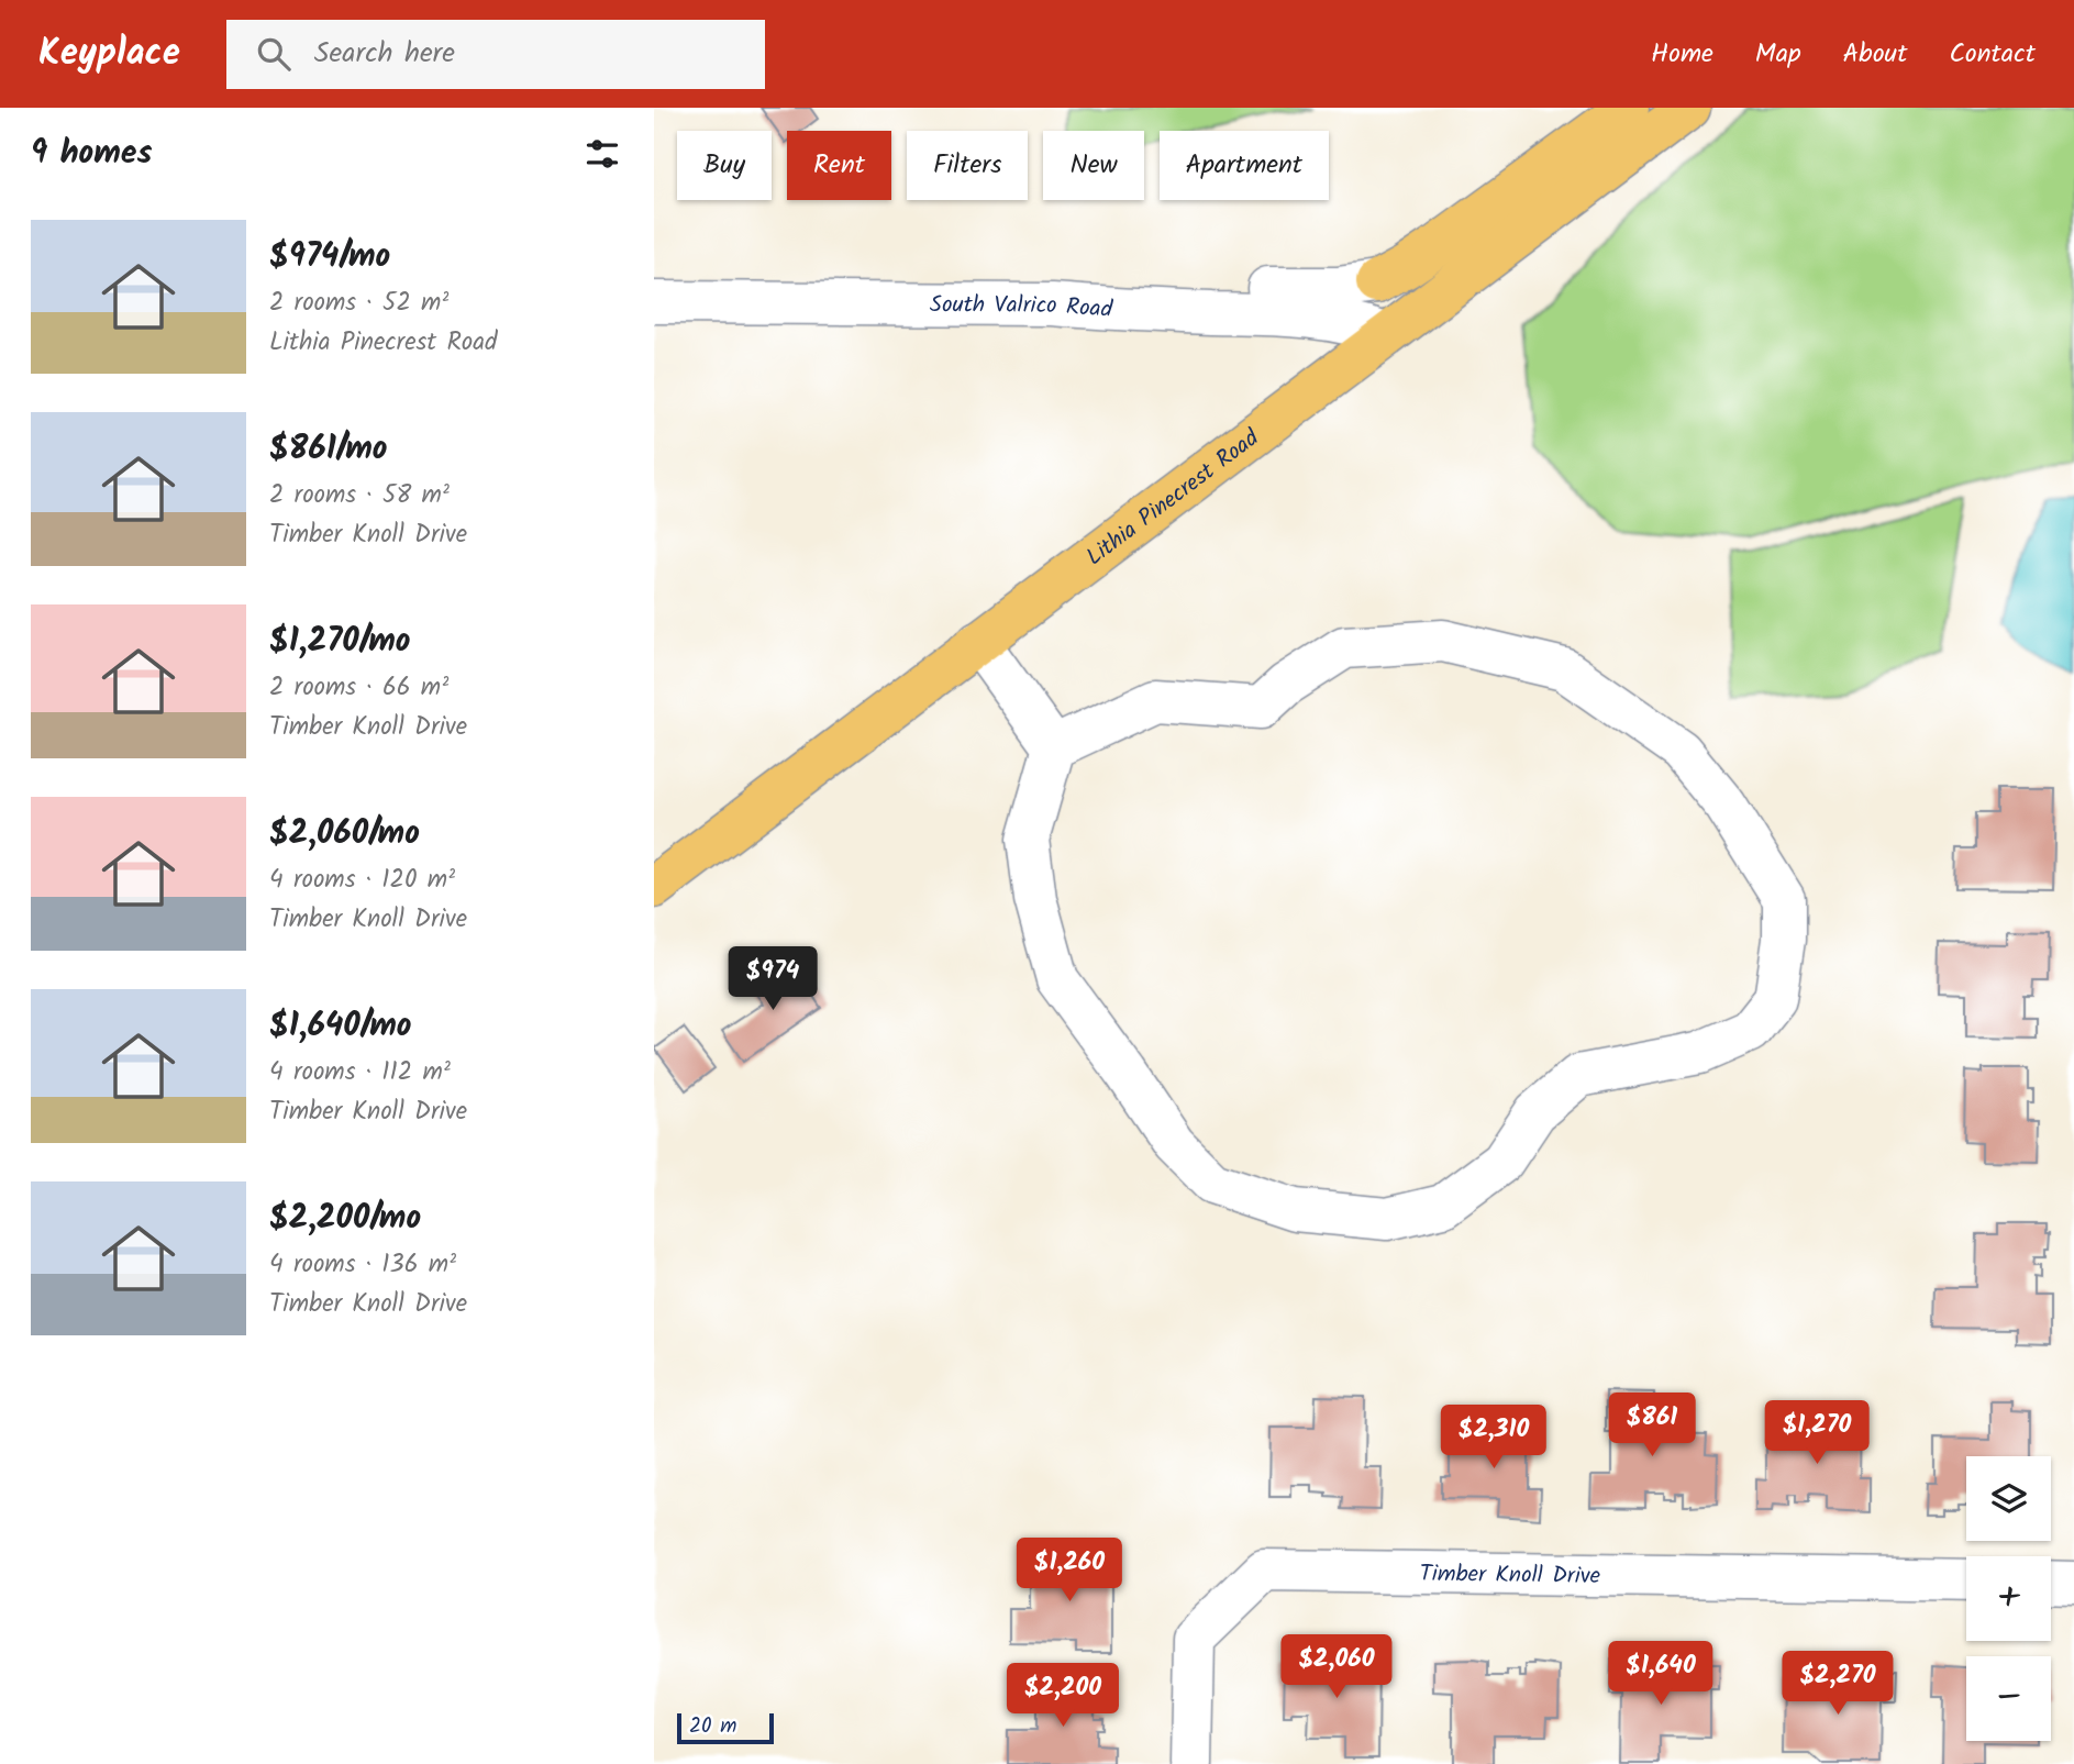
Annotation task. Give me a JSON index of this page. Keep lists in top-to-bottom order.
{
  "streets": {
    "main road": ["Lithia Pinecrest Road"],
    "street": ["South Valrico Road", "Timber Knoll Drive"]
  },
  "crossings": [
    ["South Valrico Road", "Lithia Pinecrest Road"]
  ],
  "scale_bar": "20 m",
  "page": {
    "header": "Keyplace",
    "search": "Search here",
    "nav": [
      "Home",
      "Map",
      "About",
      "Contact"
    ],
    "heading": "9 homes",
    "chip": [
      "Buy",
      "Rent",
      "Filters",
      "New",
      "Apartment"
    ],
    "list": [
      {
        "name": "$974/mo",
        "note": "2 rooms · 52 m² · Lithia Pinecrest Road"
      },
      {
        "name": "$861/mo",
        "note": "2 rooms · 58 m² · Timber Knoll Drive"
      },
      {
        "name": "$1,270/mo",
        "note": "2 rooms · 66 m² · Timber Knoll Drive"
      },
      {
        "name": "$2,060/mo",
        "note": "4 rooms · 120 m² · Timber Knoll Drive"
      },
      {
        "name": "$1,640/mo",
        "note": "4 rooms · 112 m² · Timber Knoll Drive"
      },
      {
        "name": "$2,200/mo",
        "note": "4 rooms · 136 m² · Timber Knoll Drive"
      }
    ],
    "price": [
      "$974",
      "$861",
      "$1,270",
      "$2,310",
      "$1,260",
      "$2,060",
      "$1,640",
      "$2,270",
      "$2,200"
    ],
    "map_buttons": ["+", "−"],
    "scale": "20 m"
  }
}
